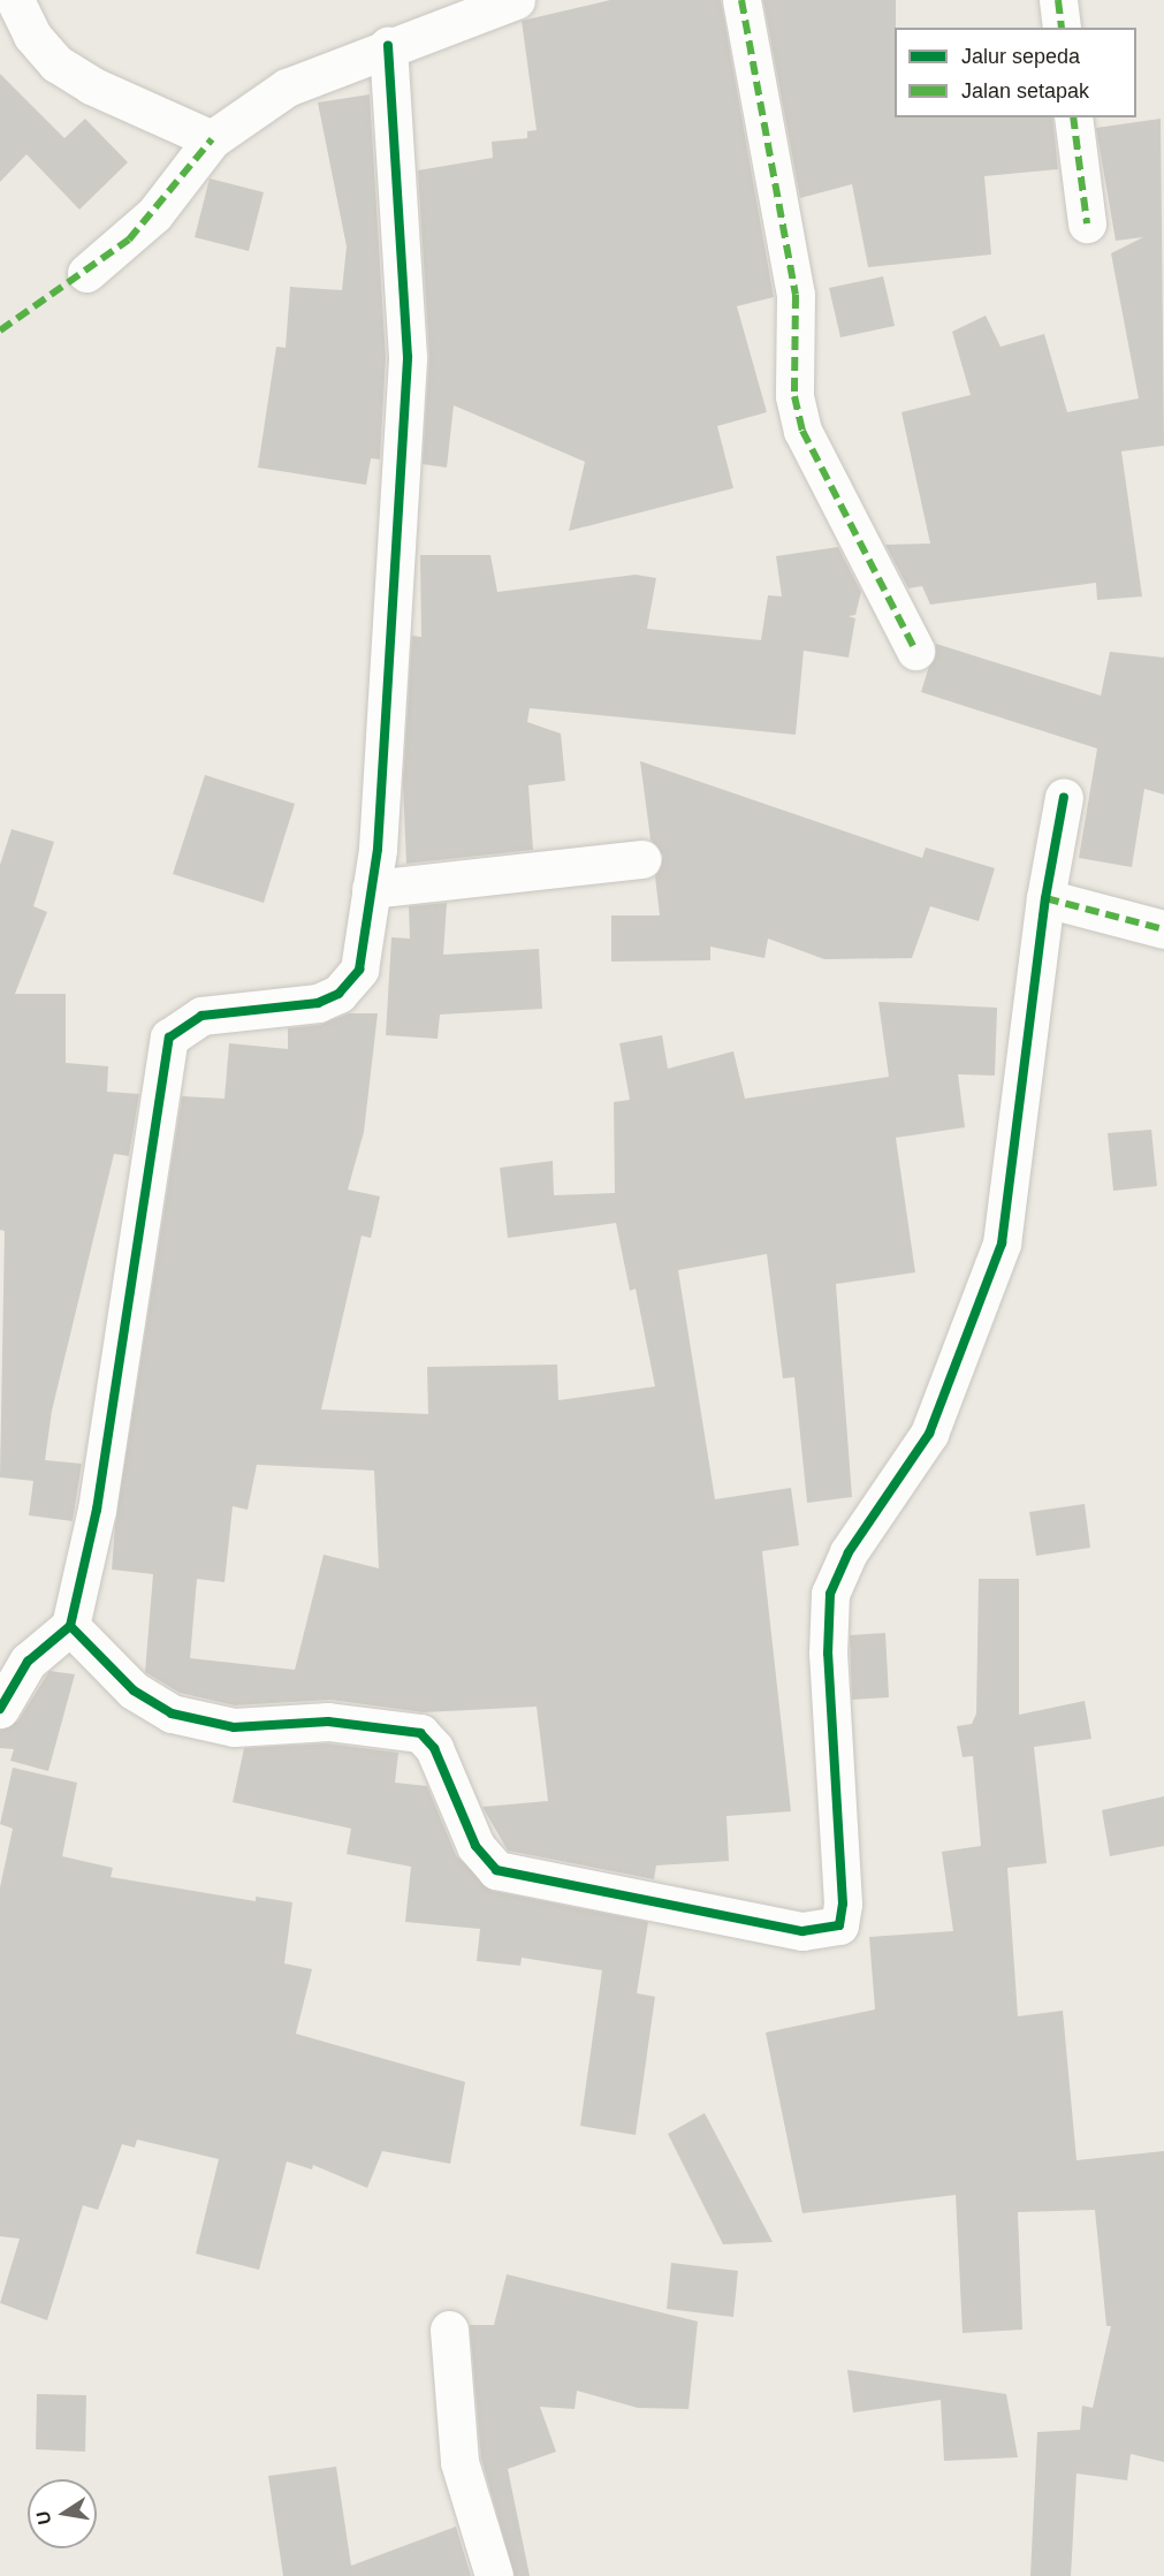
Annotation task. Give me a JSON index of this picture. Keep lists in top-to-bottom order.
{
  "legend": ["Jalur sepeda", "Jalan setapak"],
  "north": "left"
}
